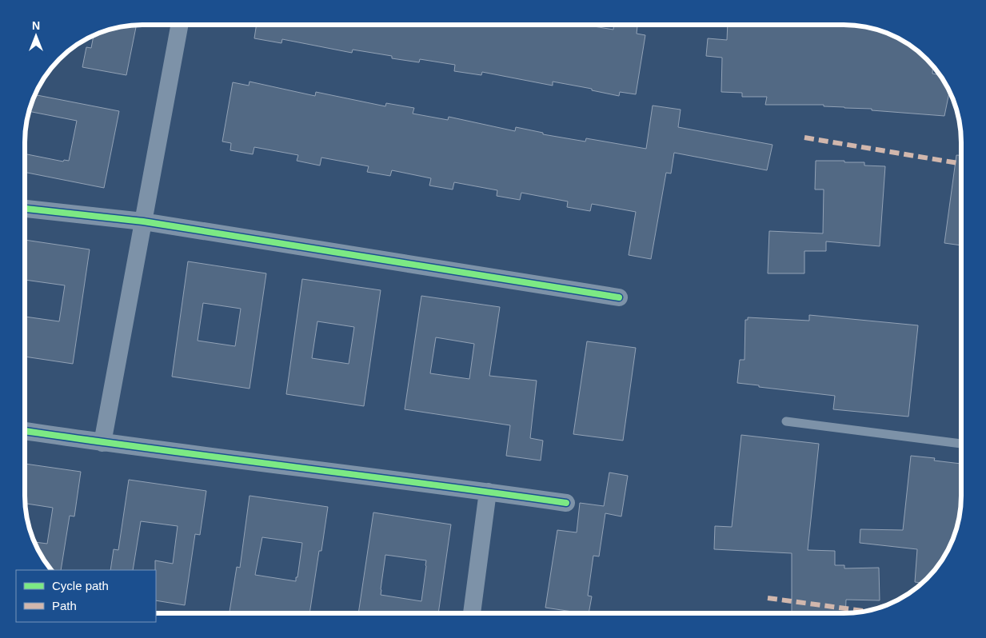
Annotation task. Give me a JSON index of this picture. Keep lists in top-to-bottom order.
{
  "legend": ["Cycle path", "Path"],
  "north": "top"
}
